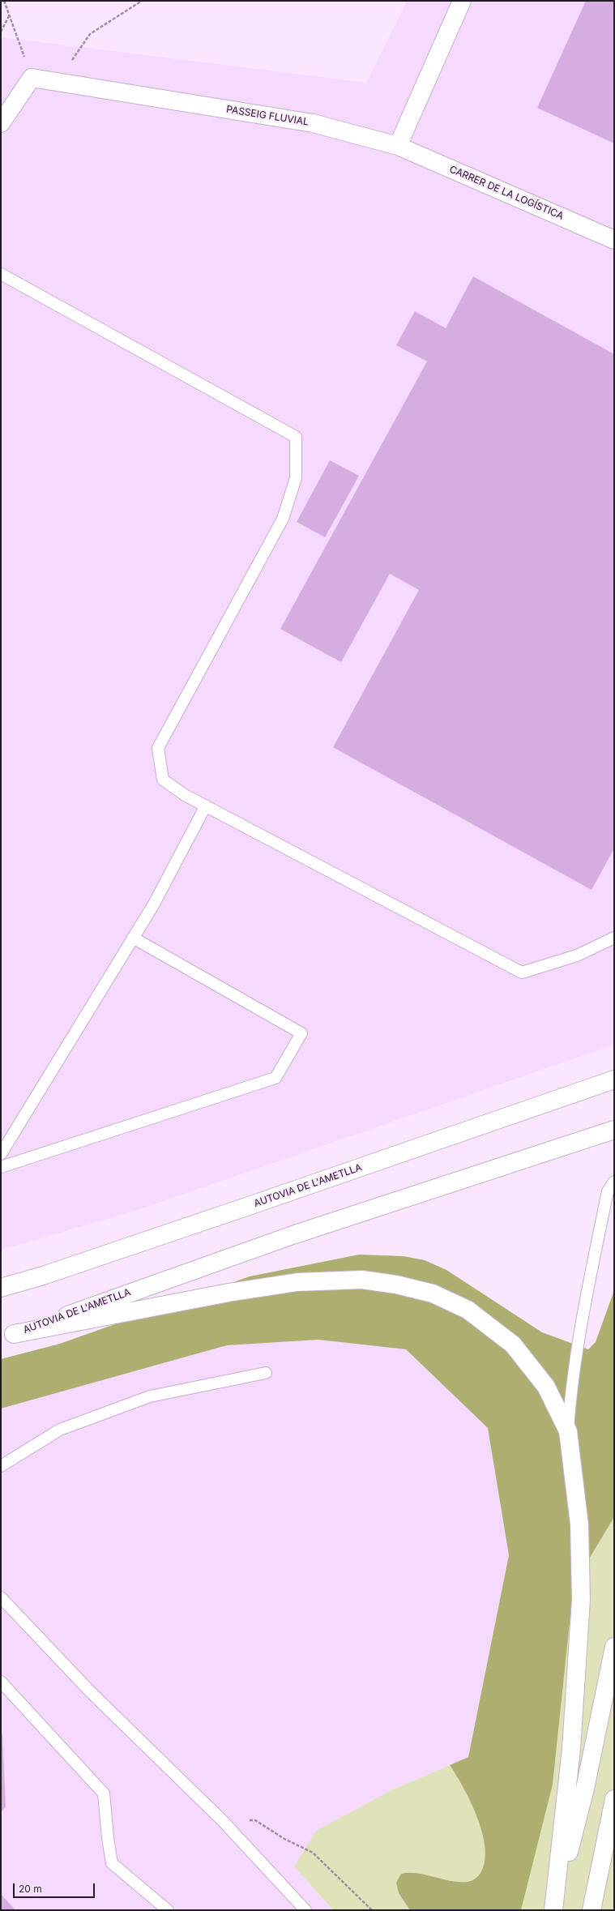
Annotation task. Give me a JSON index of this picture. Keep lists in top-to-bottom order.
{
  "streets": {
    "main road": ["PASSEIG FLUVIAL", "CARRER DE LA LOGÍSTICA", "AUTOVIA DE L'AMETLLA"]
  },
  "crossings": [
    ["PASSEIG FLUVIAL", "CARRER DE LA LOGÍSTICA"]
  ],
  "scale_bar": "20 m"
}
